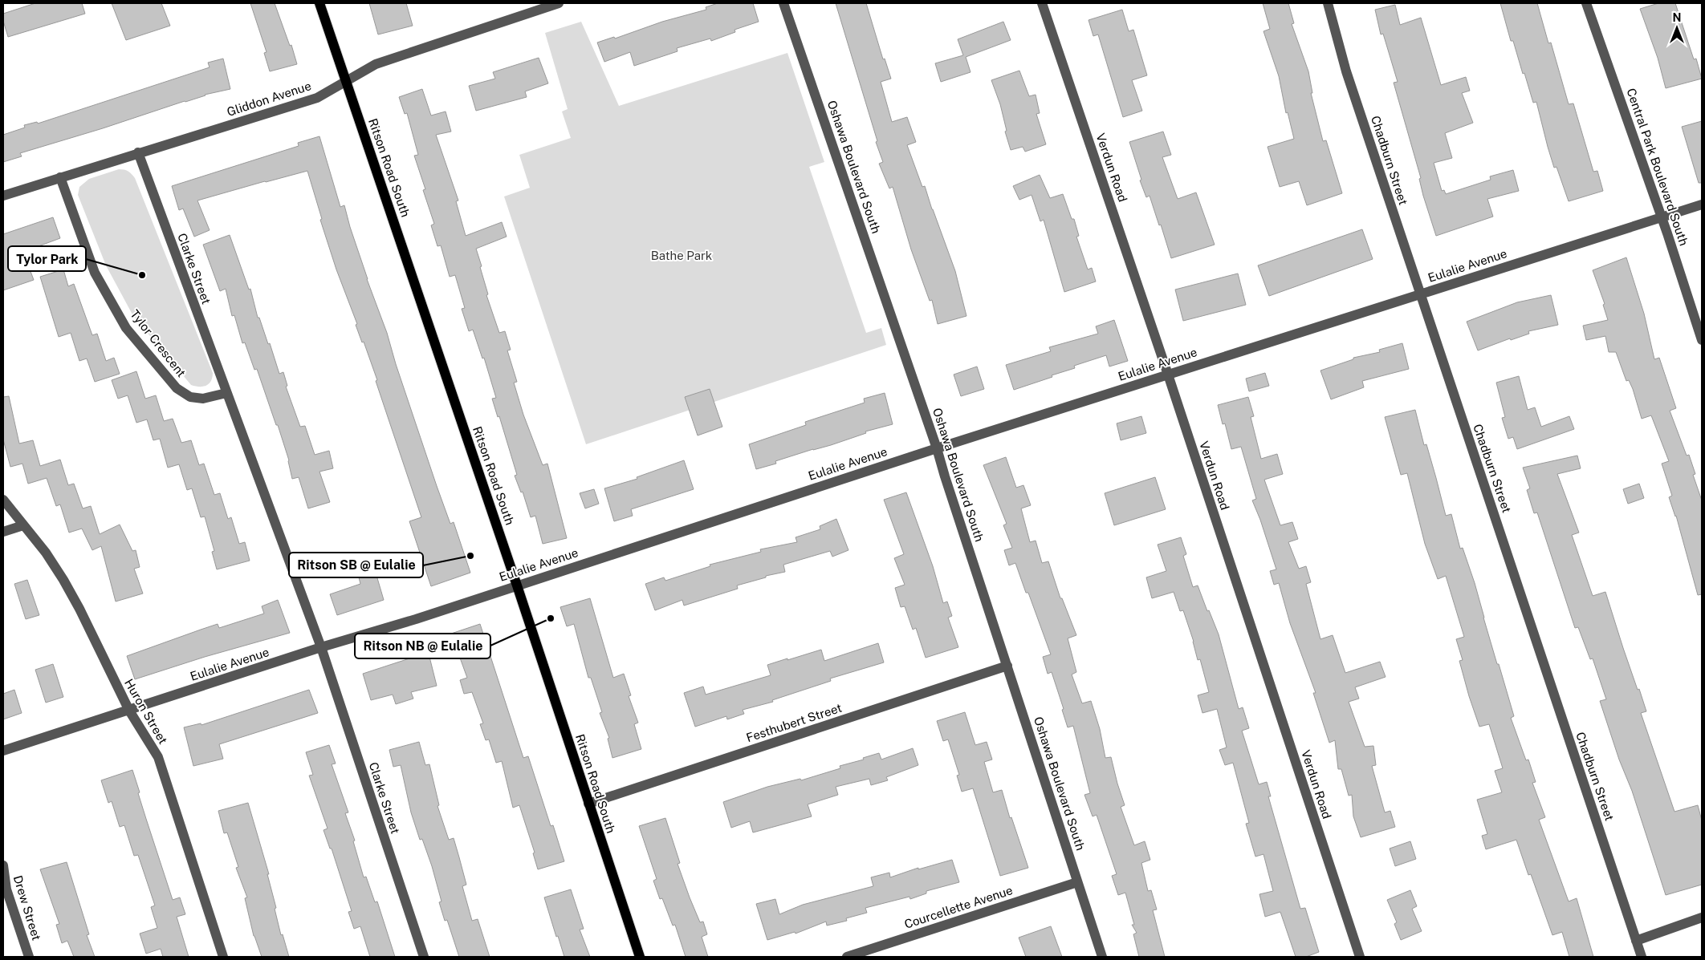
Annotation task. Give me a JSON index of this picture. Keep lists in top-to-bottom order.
{
  "streets": {
    "main road": ["Ritson Road South"],
    "street": [
      "Gliddon Avenue",
      "Chadburn Street",
      "Oshawa Boulevard South",
      "Central Park Boulevard South",
      "Verdun Road",
      "Eulalie Avenue",
      "Clarke Street",
      "Tylor Crescent",
      "Huron Street",
      "Festhubert Street",
      "Courcellette Avenue",
      "Drew Street"
    ]
  },
  "crossings": [
    ["Gliddon Avenue", "Ritson Road South"],
    ["Gliddon Avenue", "Clarke Street"],
    ["Gliddon Avenue", "Tylor Crescent"],
    ["Chadburn Street", "Eulalie Avenue"],
    ["Oshawa Boulevard South", "Eulalie Avenue"],
    ["Oshawa Boulevard South", "Festhubert Street"],
    ["Oshawa Boulevard South", "Courcellette Avenue"],
    ["Central Park Boulevard South", "Eulalie Avenue"],
    ["Ritson Road South", "Eulalie Avenue"],
    ["Ritson Road South", "Festhubert Street"],
    ["Verdun Road", "Eulalie Avenue"],
    ["Eulalie Avenue", "Clarke Street"],
    ["Eulalie Avenue", "Huron Street"],
    ["Clarke Street", "Tylor Crescent"]
  ],
  "parks": ["Bathe Park"],
  "places": ["Tylor Park", "Ritson SB @ Eulalie", "Ritson NB @ Eulalie"],
  "north": "top"
}
